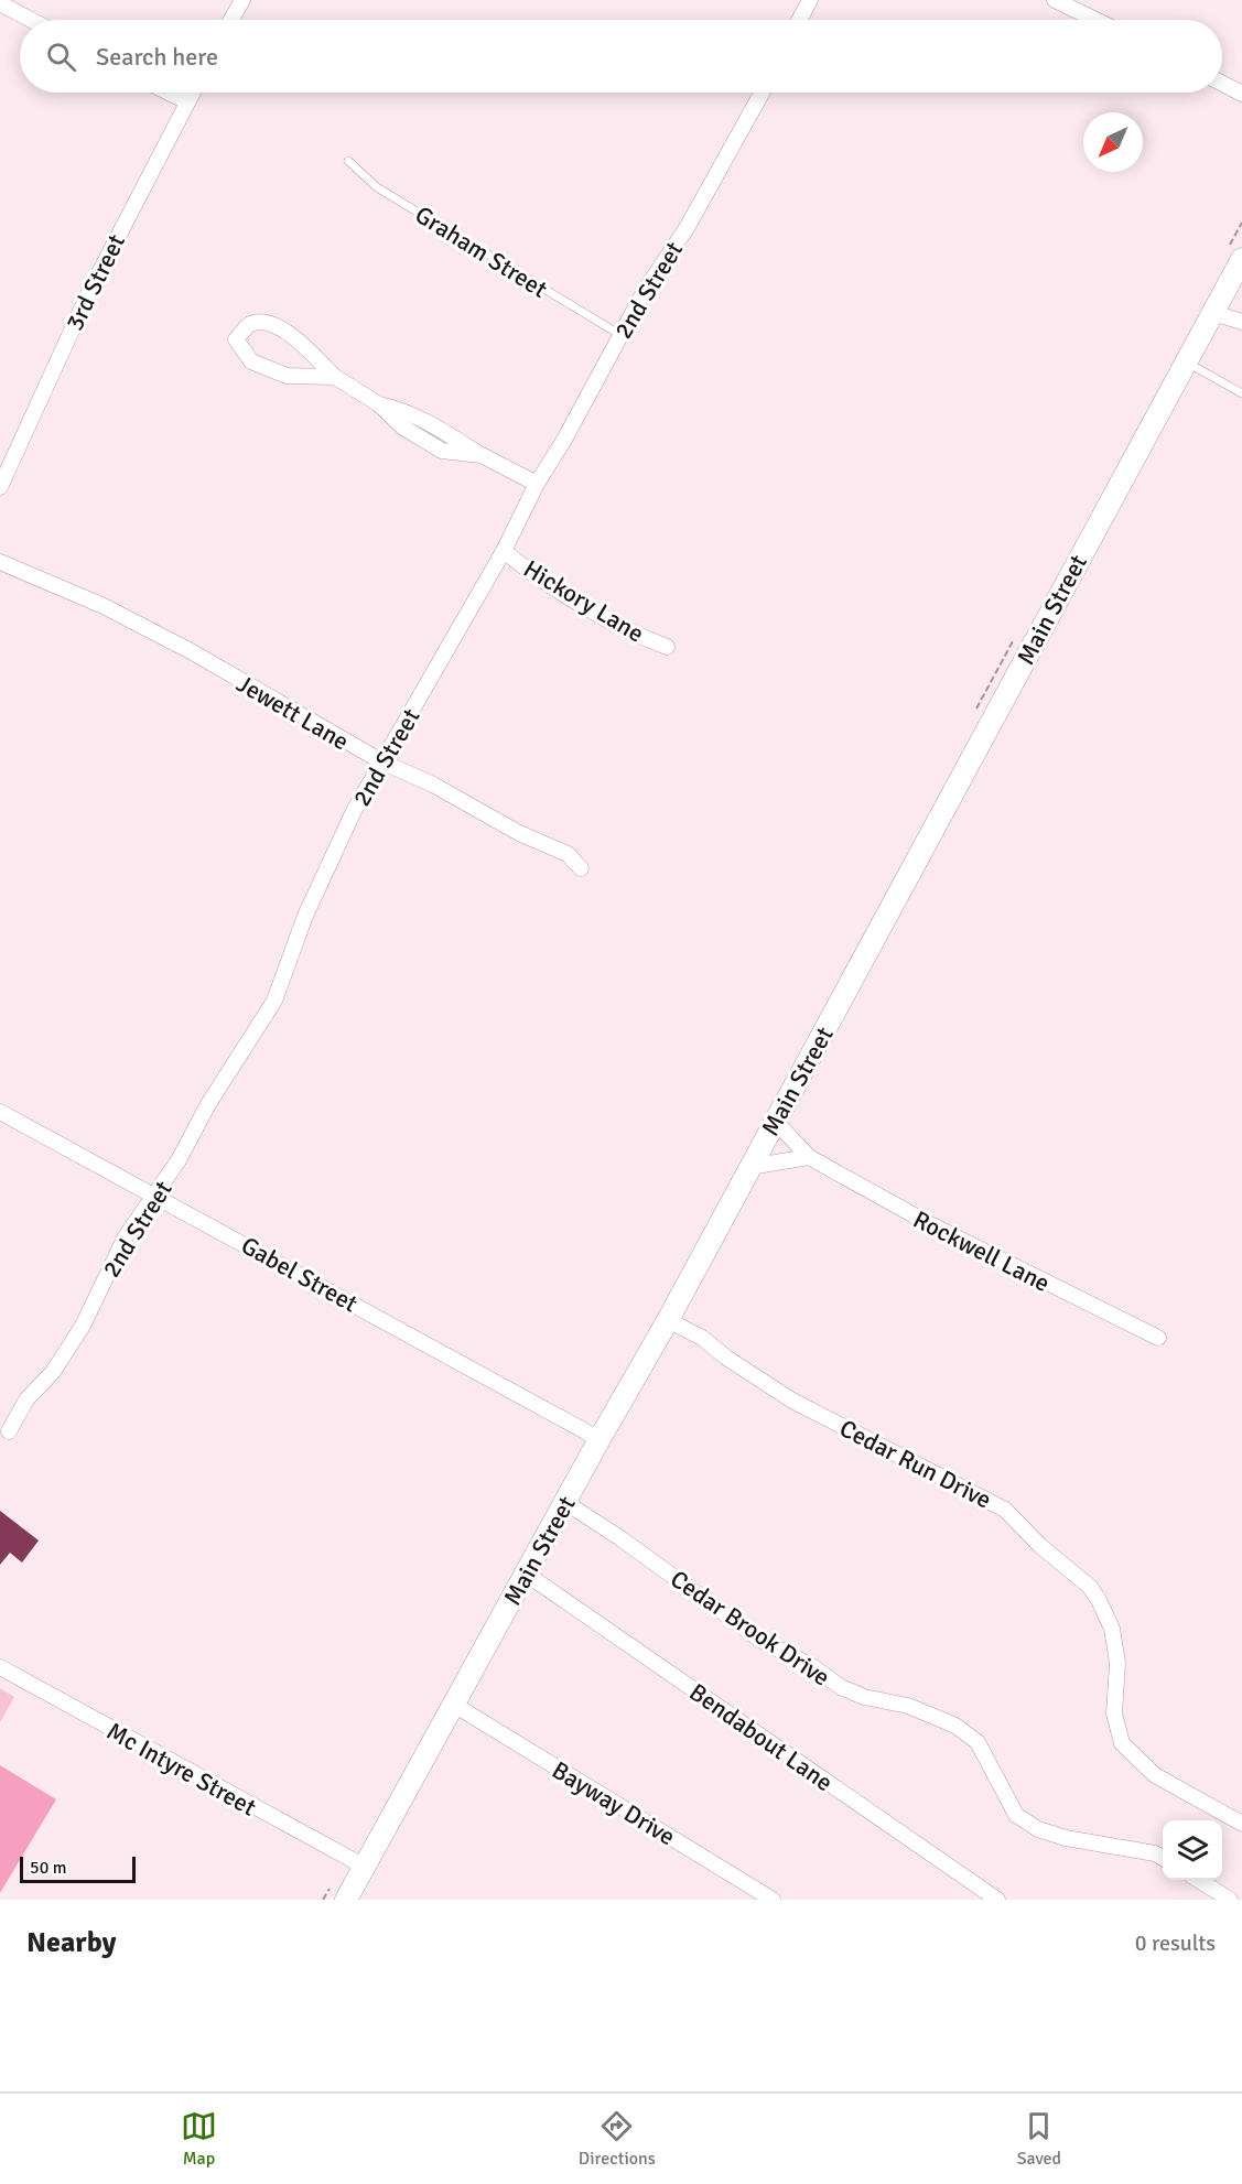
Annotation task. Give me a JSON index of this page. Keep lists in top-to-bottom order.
{
  "streets": {
    "main road": ["Main Street"],
    "street": [
      "3rd Street",
      "2nd Street",
      "Hickory Lane",
      "Jewett Lane",
      "Rockwell Lane",
      "Gabel Street",
      "Cedar Run Drive",
      "Cedar Brook Drive",
      "Bendabout Lane",
      "Mc Intyre Street",
      "Bayway Drive"
    ],
    "lane": ["Graham Street"]
  },
  "crossings": [
    ["Graham Street", "2nd Street"],
    ["2nd Street", "Hickory Lane"],
    ["2nd Street", "Jewett Lane"],
    ["2nd Street", "Gabel Street"],
    ["Main Street", "Rockwell Lane"],
    ["Main Street", "Gabel Street"],
    ["Main Street", "Cedar Run Drive"],
    ["Main Street", "Cedar Brook Drive"],
    ["Main Street", "Bendabout Lane"],
    ["Main Street", "Mc Intyre Street"],
    ["Main Street", "Bayway Drive"]
  ],
  "scale_bar": "50 m",
  "north": "bottom left",
  "page": {
    "search": "Search here",
    "scale": "50 m",
    "heading": ["Nearby", "0 results"],
    "nav": ["Map", "Directions", "Saved"]
  }
}
